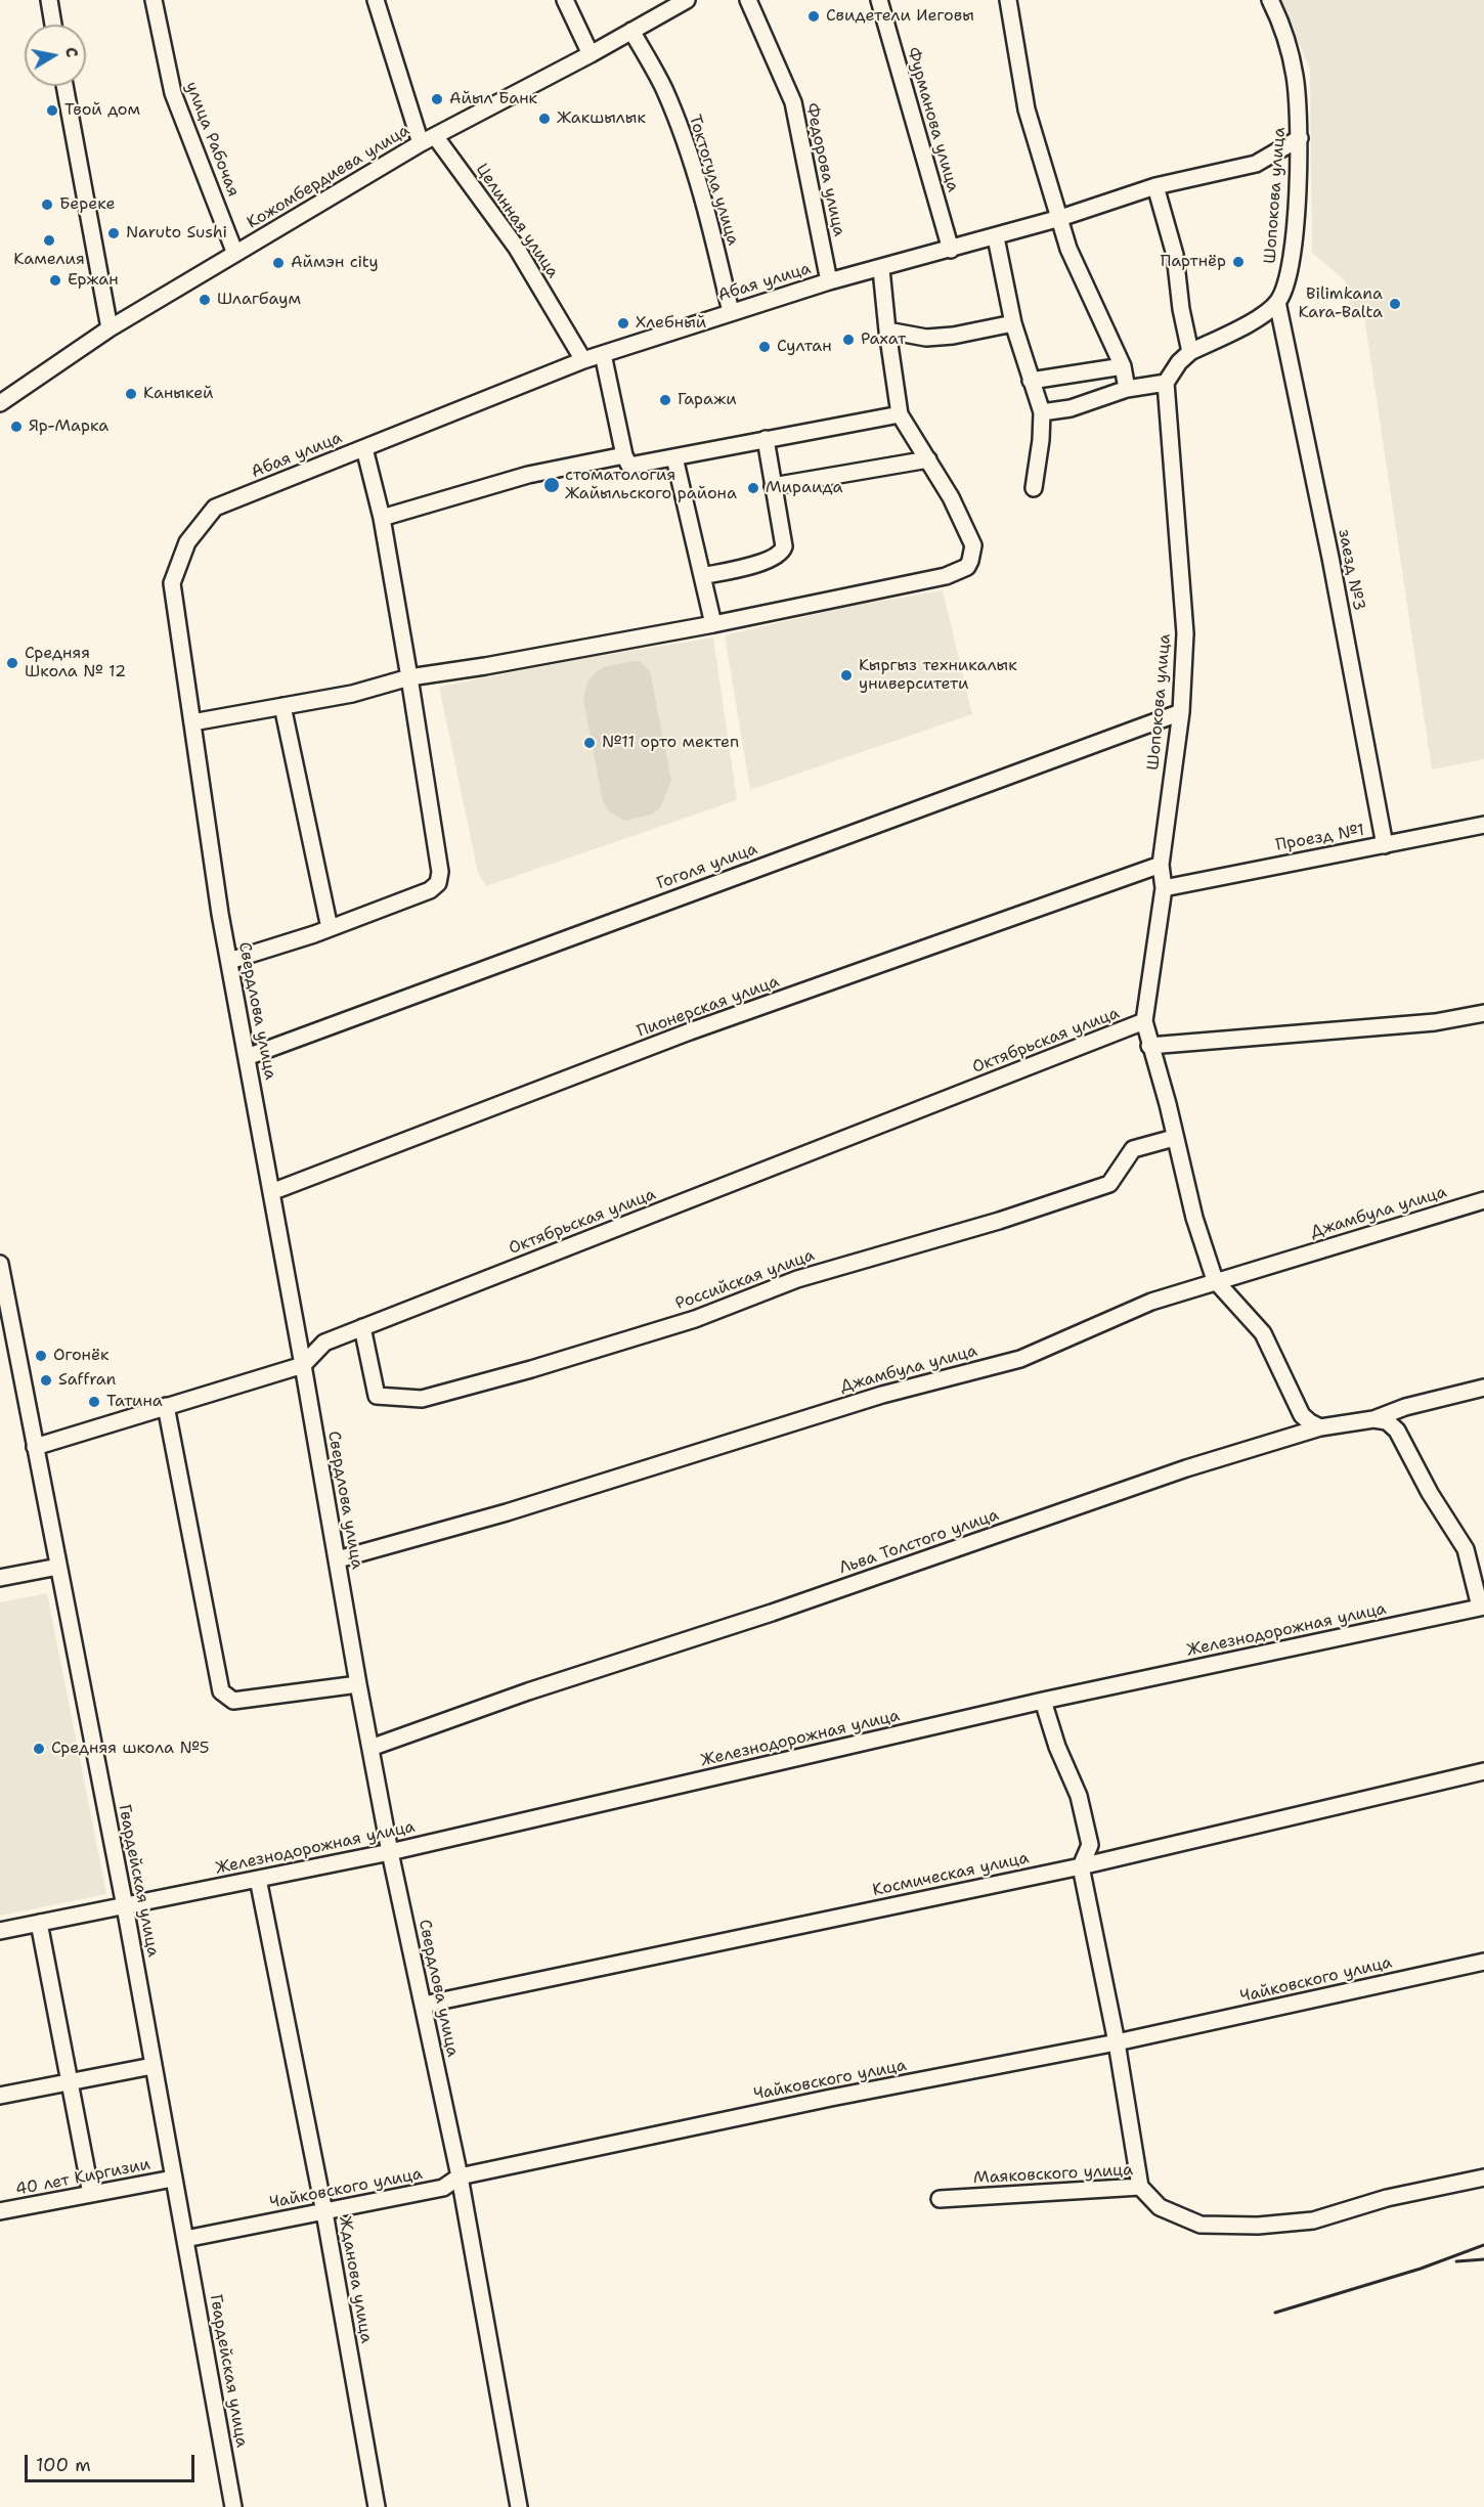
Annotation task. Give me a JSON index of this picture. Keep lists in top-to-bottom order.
{
  "streets": {
    "street": [
      "Фурманова улица",
      "улица Рабочая",
      "Федорова улица",
      "Кожомбердиева улица",
      "Токтогула улица",
      "Шопокова улица",
      "Целинная улица",
      "Абая улица",
      "заезд №3",
      "Проезд №1",
      "Гоголя улица",
      "Пионерская улица",
      "Свердлова улица",
      "Октябрьская улица",
      "Джамбула улица",
      "Российская улица",
      "Льва Толстого улица",
      "Железнодорожная улица",
      "Космическая улица",
      "Гвардейская улица",
      "Чайковского улица",
      "Маяковского улица",
      "40 лет Киргизии",
      "Жданова улица"
    ]
  },
  "crossings": [
    ["Фурманова улица", "Абая улица"],
    ["улица Рабочая", "Кожомбердиева улица"],
    ["Федорова улица", "Абая улица"],
    ["Кожомбердиева улица", "Токтогула улица"],
    ["Кожомбердиева улица", "Целинная улица"],
    ["Токтогула улица", "Абая улица"],
    ["Шопокова улица", "Абая улица"],
    ["Шопокова улица", "заезд №3"],
    ["Шопокова улица", "Проезд №1"],
    ["Шопокова улица", "Гоголя улица"],
    ["Шопокова улица", "Пионерская улица"],
    ["Шопокова улица", "Октябрьская улица"],
    ["Шопокова улица", "Джамбула улица"],
    ["Шопокова улица", "Российская улица"],
    ["Шопокова улица", "Льва Толстого улица"],
    ["Целинная улица", "Абая улица"],
    ["Абая улица", "Свердлова улица"],
    ["заезд №3", "Проезд №1"],
    ["Гоголя улица", "Свердлова улица"],
    ["Пионерская улица", "Свердлова улица"],
    ["Свердлова улица", "Октябрьская улица"],
    ["Свердлова улица", "Джамбула улица"],
    ["Свердлова улица", "Льва Толстого улица"],
    ["Свердлова улица", "Железнодорожная улица"],
    ["Свердлова улица", "Космическая улица"],
    ["Свердлова улица", "Чайковского улица"],
    ["Октябрьская улица", "Российская улица"],
    ["Октябрьская улица", "Гвардейская улица"],
    ["Железнодорожная улица", "Гвардейская улица"],
    ["Железнодорожная улица", "Жданова улица"],
    ["Гвардейская улица", "Чайковского улица"],
    ["Гвардейская улица", "40 лет Киргизии"],
    ["Чайковского улица", "Жданова улица"]
  ],
  "places": [
    "Свидетели Иеговы",
    "Айыл Банк",
    "Твой дом",
    "Жакшылык",
    "Береке",
    "Naruto Sushi",
    "Камелия",
    "Партнёр",
    "Аймэн city",
    "Ержан",
    "Шлагбаум",
    "Bilimkana Kara-Balta",
    "Хлебный",
    "Рахат",
    "Султан",
    "Каныкей",
    "Гаражи",
    "Яр-Марка",
    "стоматология Жайыльского района",
    "Мираида",
    "Средняя Школа № 12",
    "Кыргыз техникалык университети",
    "№11 орто мектеп",
    "Огонёк",
    "Saffran",
    "Татина",
    "Средняя школа №5"
  ],
  "scale_bar": "100 m",
  "north": "right"
}
